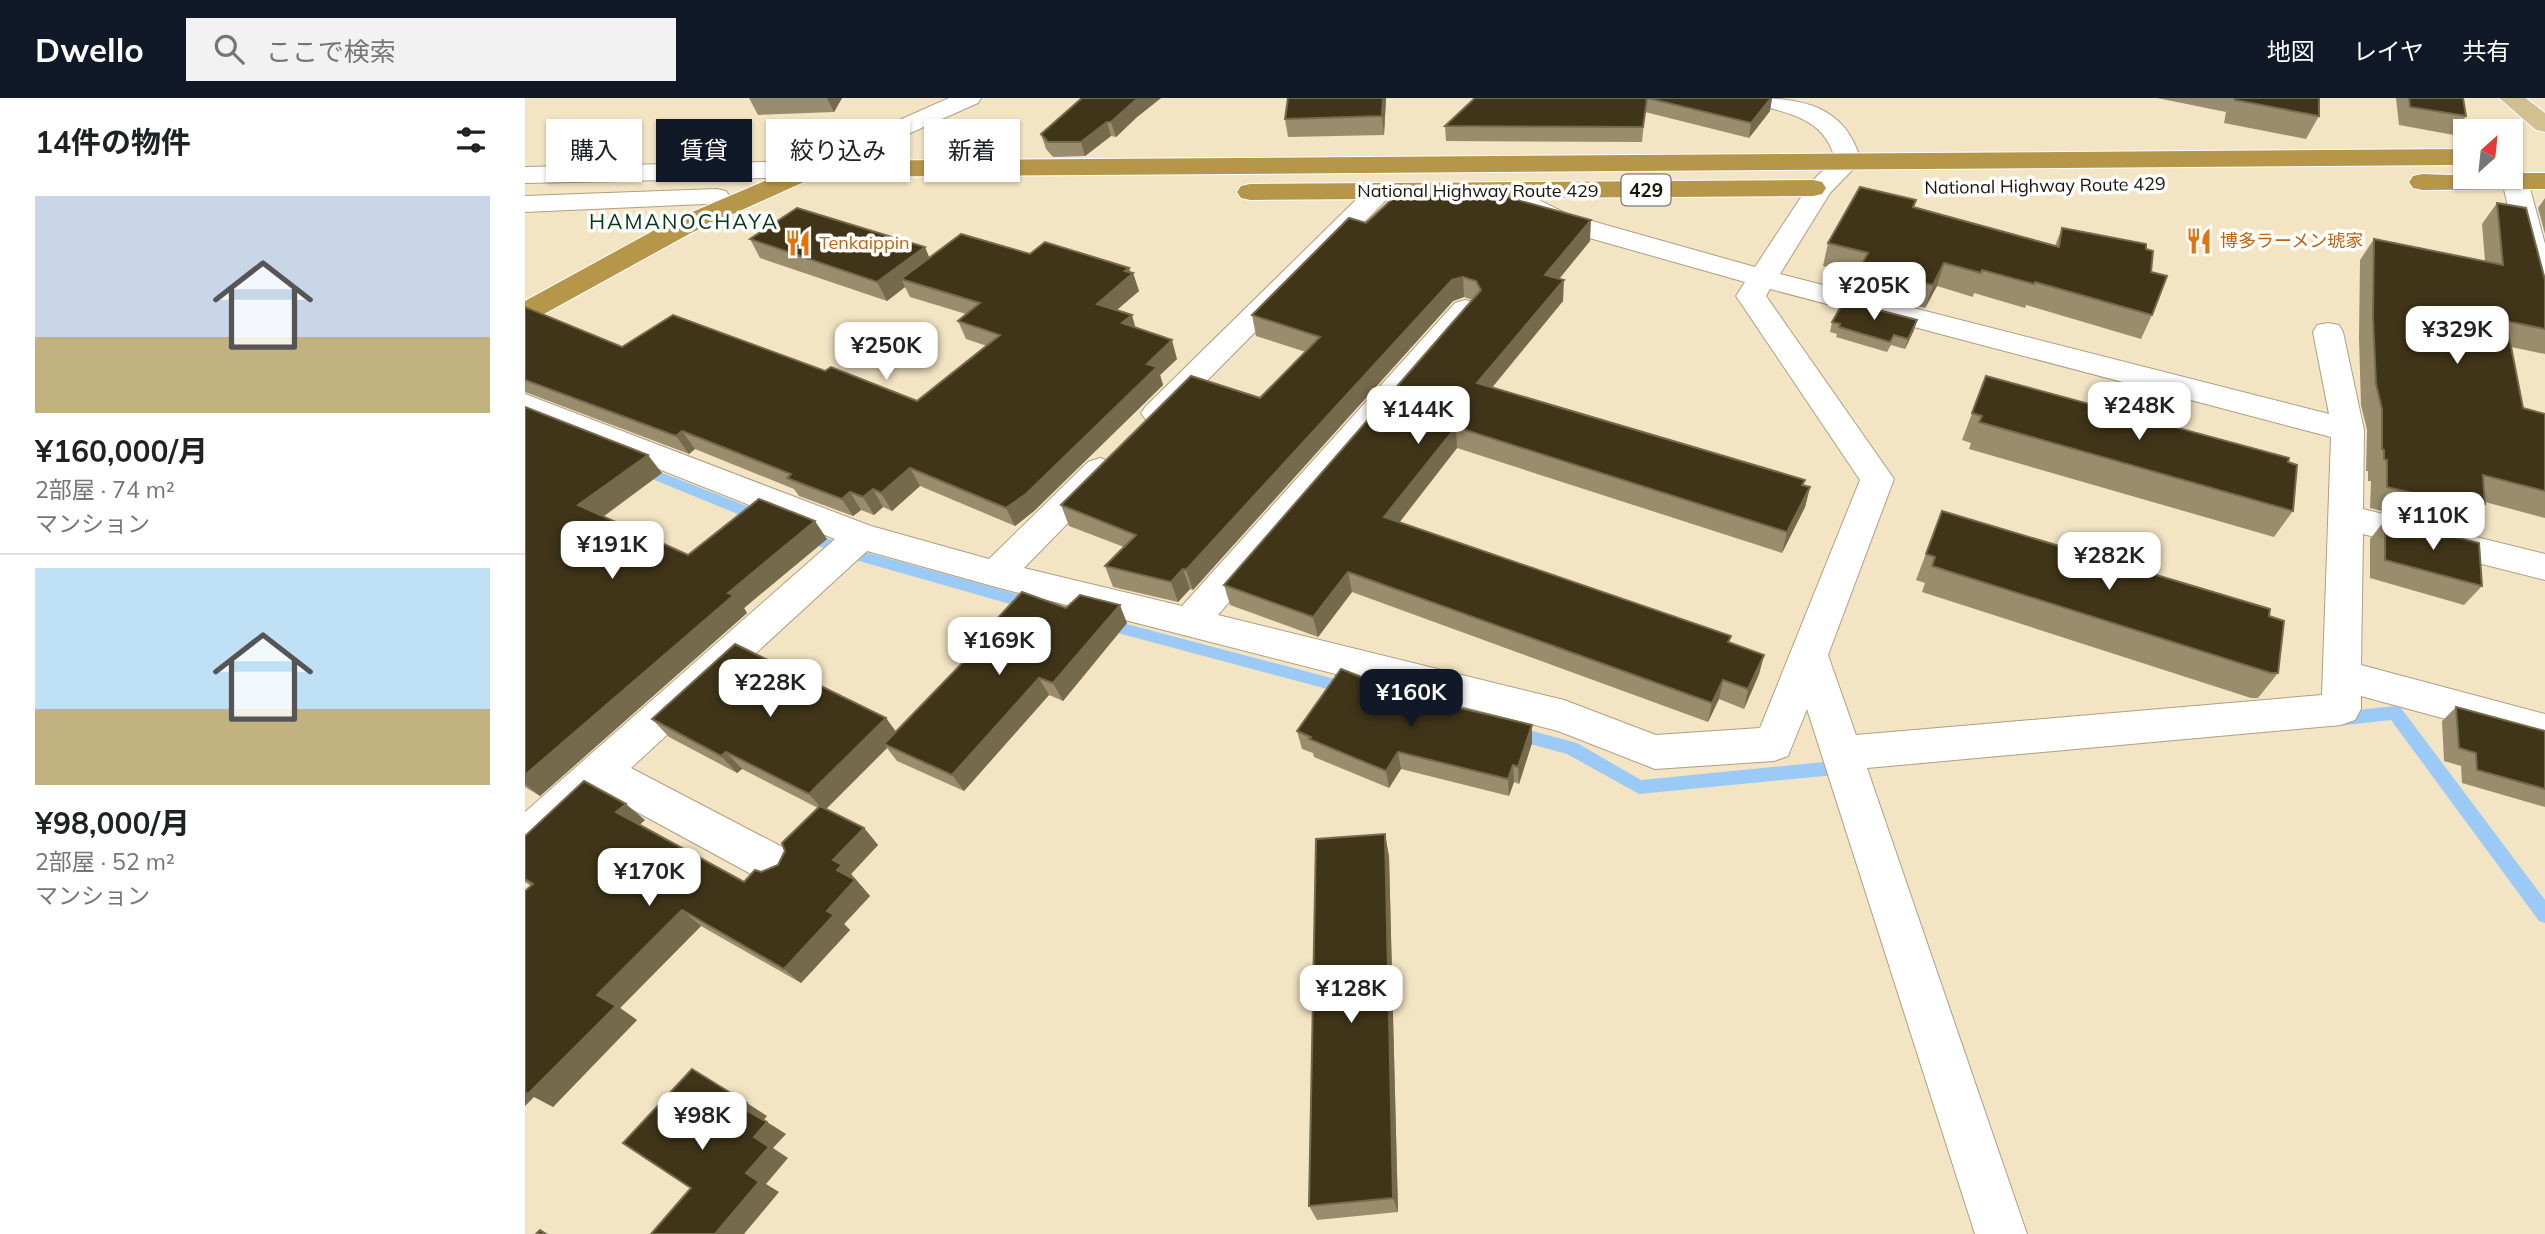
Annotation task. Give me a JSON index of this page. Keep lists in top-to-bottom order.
{
  "streets": {
    "highway": ["National Highway Route 429", "429"]
  },
  "districts": ["HAMANOCHAYA"],
  "places": {
    "restaurant": ["博多ラーメン琥家", "Tenkaippin"]
  },
  "north": "top right",
  "page": {
    "header": "Dwello",
    "search": "ここで検索",
    "nav": ["地図", "レイヤ", "共有"],
    "heading": "14件の物件",
    "chip": [
      "購入",
      "賃貸",
      "絞り込み",
      "新着"
    ],
    "list": [
      {
        "name": "¥160,000/月",
        "note": "2部屋 · 74 m² · マンション"
      },
      {
        "name": "¥98,000/月",
        "note": "2部屋 · 52 m² · マンション"
      }
    ],
    "price": [
      "¥205K",
      "¥329K",
      "¥250K",
      "¥248K",
      "¥144K",
      "¥110K",
      "¥191K",
      "¥282K",
      "¥169K",
      "¥228K",
      "¥160K",
      "¥170K",
      "¥128K",
      "¥98K"
    ]
  }
}
